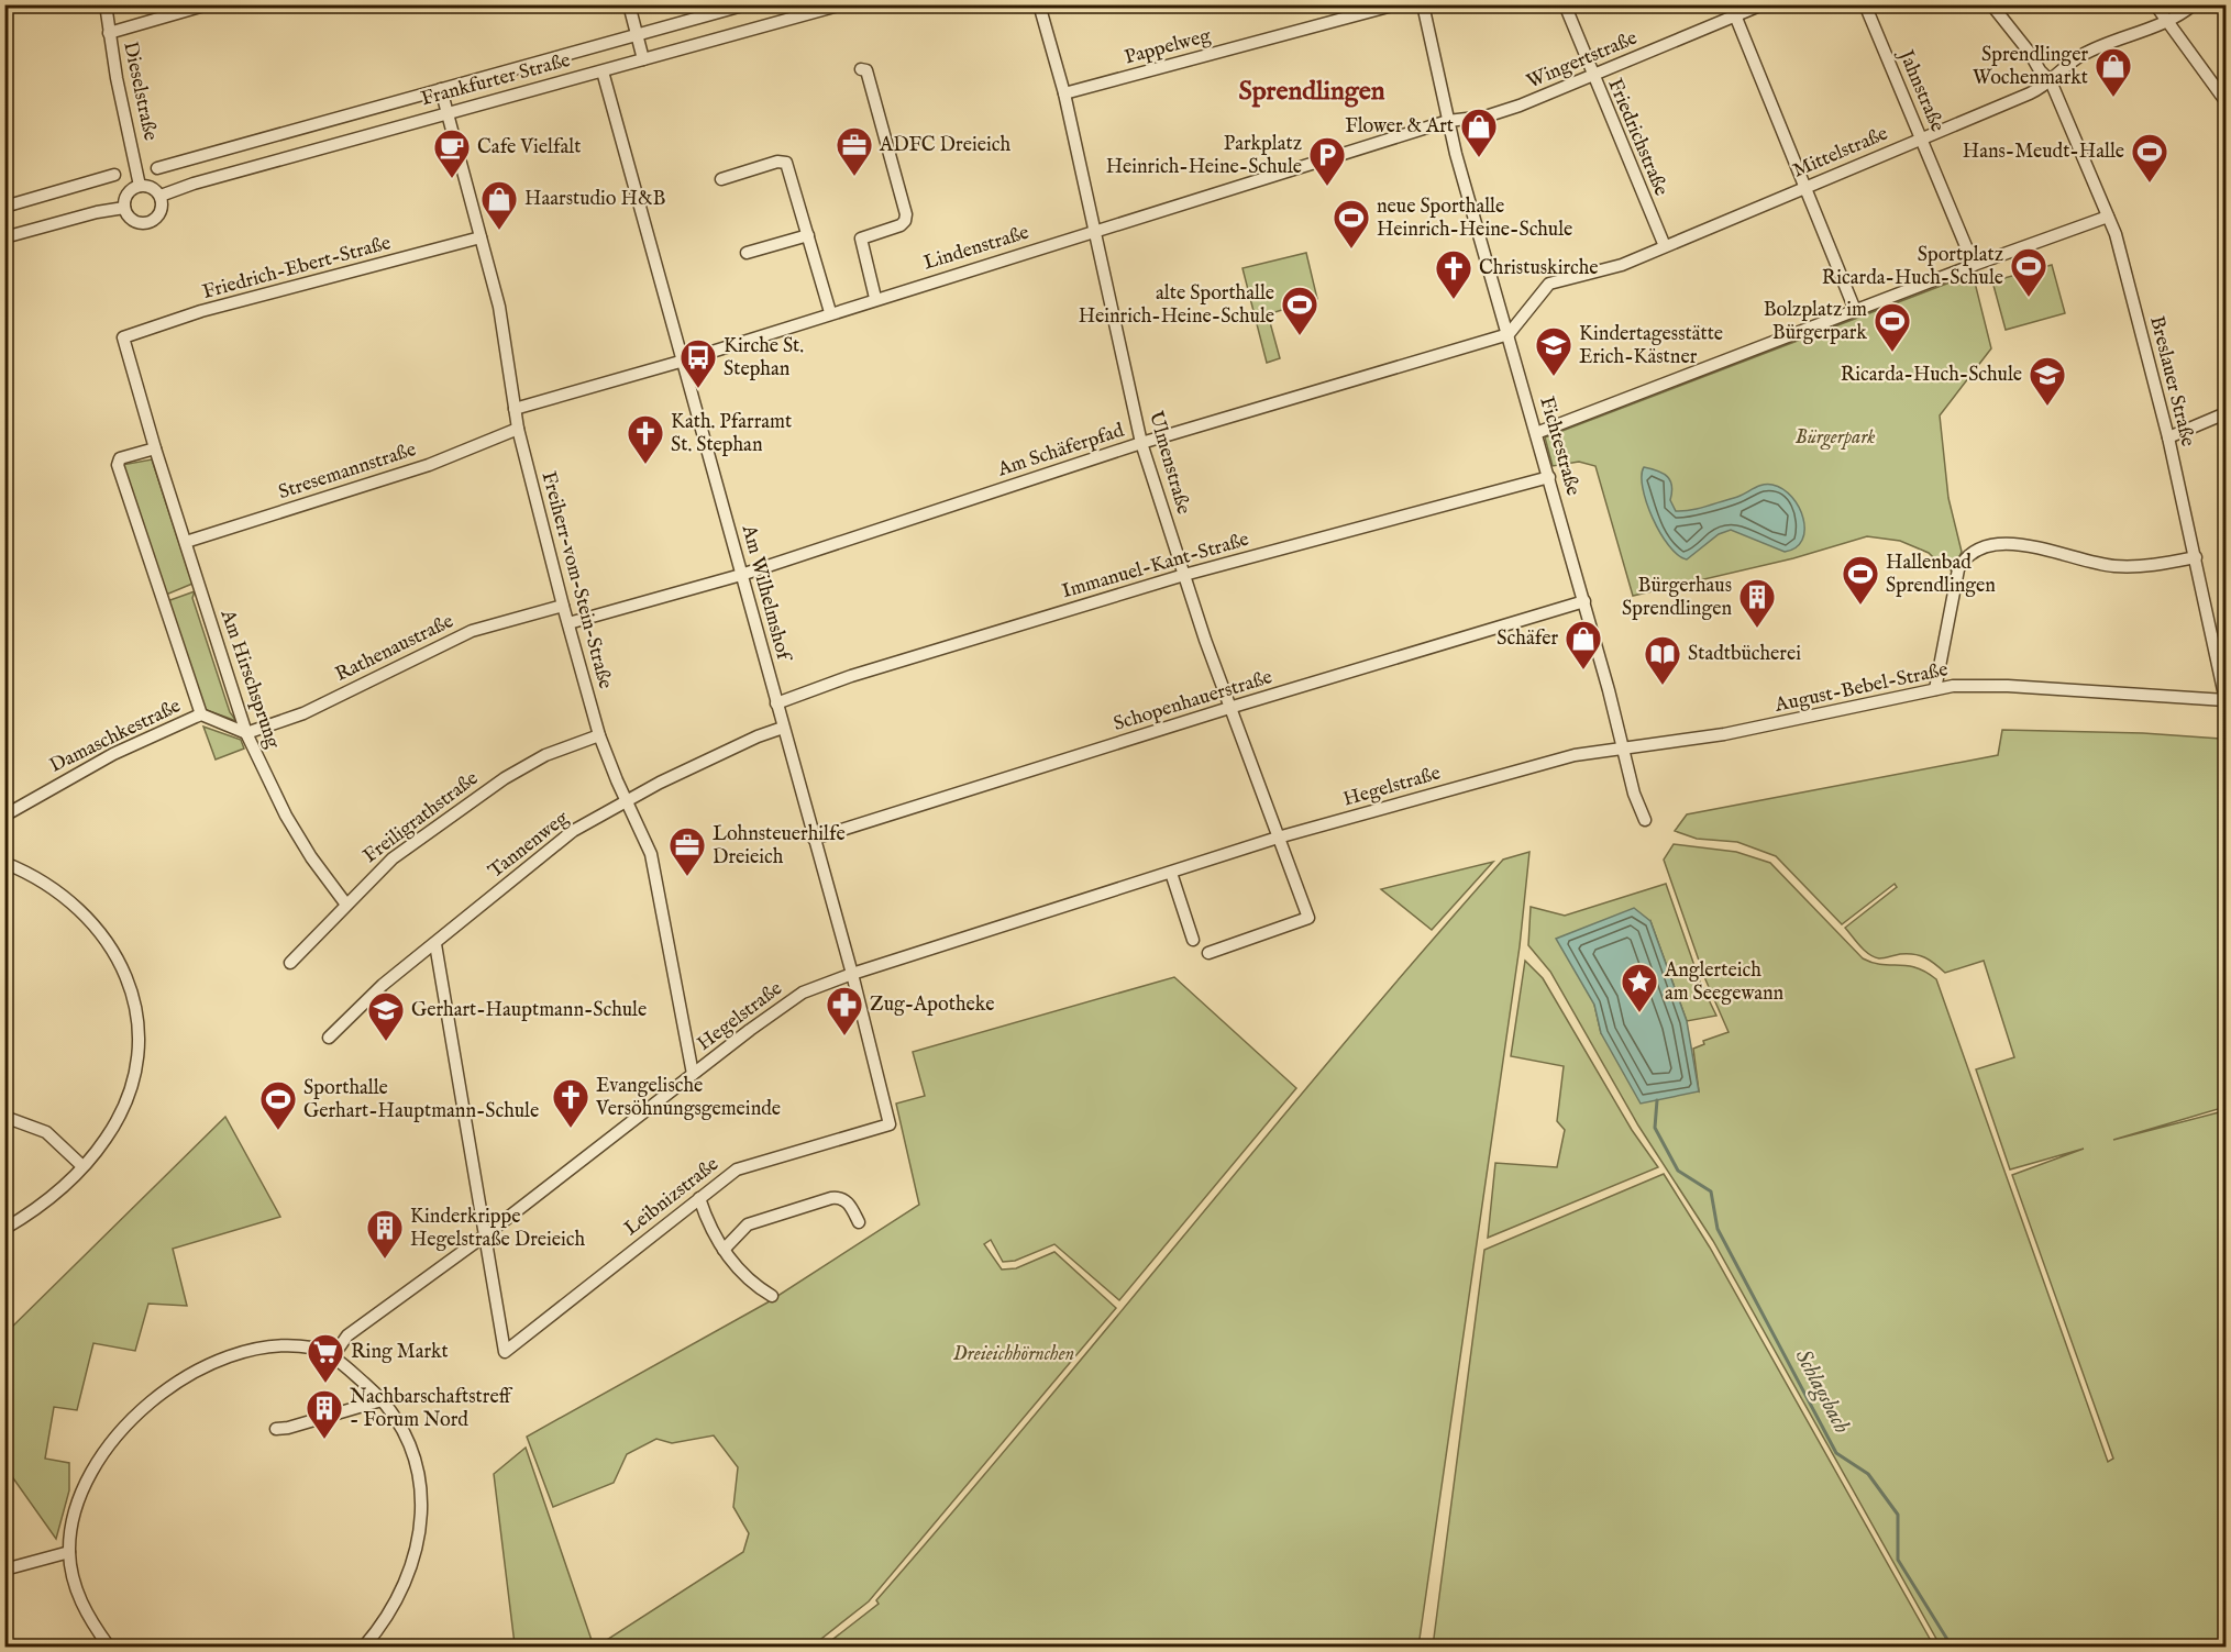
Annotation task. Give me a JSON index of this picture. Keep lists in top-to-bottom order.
{
  "streets": {
    "street": [
      "Pappelweg",
      "Wingertstraße",
      "Frankfurter Straße",
      "Dieselstraße",
      "Jahnstraße",
      "Friedrichstraße",
      "Mittelstraße",
      "Lindenstraße",
      "Friedrich-Ebert-Straße",
      "Breslauer Straße",
      "Fichtestraße",
      "Am Schäferpfad",
      "Ulmenstraße",
      "Stresemannstraße",
      "Immanuel-Kant-Straße",
      "Freiherr-vom-Stein-Straße",
      "Am Wilhelmshof",
      "Rathenaustraße",
      "Am Hirschsprung",
      "August-Bebel-Straße",
      "Schopenhauerstraße",
      "Damaschkestraße",
      "Hegelstraße",
      "Freiligrathstraße",
      "Tannenweg",
      "Leibnizstraße"
    ]
  },
  "crossings": [
    ["Pappelweg", "Ulmenstraße"],
    ["Wingertstraße", "Friedrichstraße"],
    ["Wingertstraße", "Lindenstraße"],
    ["Wingertstraße", "Fichtestraße"],
    ["Frankfurter Straße", "Dieselstraße"],
    ["Frankfurter Straße", "Freiherr-vom-Stein-Straße"],
    ["Frankfurter Straße", "Am Wilhelmshof"],
    ["Jahnstraße", "Mittelstraße"],
    ["Friedrichstraße", "Mittelstraße"],
    ["Mittelstraße", "Breslauer Straße"],
    ["Mittelstraße", "Fichtestraße"],
    ["Mittelstraße", "Am Schäferpfad"],
    ["Lindenstraße", "Fichtestraße"],
    ["Lindenstraße", "Ulmenstraße"],
    ["Lindenstraße", "Freiherr-vom-Stein-Straße"],
    ["Lindenstraße", "Am Wilhelmshof"],
    ["Friedrich-Ebert-Straße", "Freiherr-vom-Stein-Straße"],
    ["Friedrich-Ebert-Straße", "Am Hirschsprung"],
    ["Breslauer Straße", "August-Bebel-Straße"],
    ["Fichtestraße", "Am Schäferpfad"],
    ["Fichtestraße", "Immanuel-Kant-Straße"],
    ["Fichtestraße", "August-Bebel-Straße"],
    ["Fichtestraße", "Schopenhauerstraße"],
    ["Fichtestraße", "Hegelstraße"],
    ["Am Schäferpfad", "Ulmenstraße"],
    ["Am Schäferpfad", "Freiherr-vom-Stein-Straße"],
    ["Am Schäferpfad", "Am Wilhelmshof"],
    ["Ulmenstraße", "Immanuel-Kant-Straße"],
    ["Ulmenstraße", "Schopenhauerstraße"],
    ["Ulmenstraße", "Hegelstraße"],
    ["Stresemannstraße", "Freiherr-vom-Stein-Straße"],
    ["Stresemannstraße", "Am Hirschsprung"],
    ["Immanuel-Kant-Straße", "Am Wilhelmshof"],
    ["Freiherr-vom-Stein-Straße", "Rathenaustraße"],
    ["Freiherr-vom-Stein-Straße", "Hegelstraße"],
    ["Freiherr-vom-Stein-Straße", "Freiligrathstraße"],
    ["Freiherr-vom-Stein-Straße", "Tannenweg"],
    ["Am Wilhelmshof", "Schopenhauerstraße"],
    ["Am Wilhelmshof", "Hegelstraße"],
    ["Am Wilhelmshof", "Tannenweg"],
    ["Am Wilhelmshof", "Leibnizstraße"],
    ["Rathenaustraße", "Am Hirschsprung"],
    ["Rathenaustraße", "Damaschkestraße"],
    ["Am Hirschsprung", "Damaschkestraße"],
    ["Am Hirschsprung", "Freiligrathstraße"],
    ["August-Bebel-Straße", "Hegelstraße"],
    ["Hegelstraße", "Leibnizstraße"]
  ],
  "districts": ["Sprendlingen"],
  "water": ["Schlagsbach"],
  "parks": ["Bürgerpark", "Dreieichhörnchen"],
  "places": {
    "shop": [
      "Sprendlinger Wochenmarkt",
      "Flower & Art",
      "Haarstudio H&B",
      "Schäfer"
    ],
    "office": ["ADFC Dreieich", "Lohnsteuerhilfe Dreieich"],
    "cafe": ["Cafe Vielfalt"],
    "sports": [
      "Hans-Meudt-Halle",
      "neue Sporthalle Heinrich-Heine-Schule",
      "Sportplatz Ricarda-Huch-Schule",
      "alte Sporthalle Heinrich-Heine-Schule",
      "Bolzplatz im Bürgerpark",
      "Hallenbad Sprendlingen",
      "Sporthalle Gerhart-Hauptmann-Schule"
    ],
    "parking": ["Parkplatz Heinrich-Heine-Schule"],
    "church": ["Christuskirche", "Kath. Pfarramt St. Stephan", "Evangelische Versöhnungsgemeinde"],
    "school or university": ["Kindertagesstätte Erich-Kästner", "Ricarda-Huch-Schule", "Gerhart-Hauptmann-Schule"],
    "bus stop": ["Kirche St. Stephan"],
    "building": ["Bürgerhaus Sprendlingen", "Kinderkrippe Hegelstraße Dreieich", "Nachbarschaftstreff - Forum Nord"],
    "library": ["Stadtbücherei"],
    "place": ["Anglerteich am Seegewann"],
    "pharmacy": ["Zug-Apotheke"],
    "supermarket": ["Ring Markt"]
  }
}
